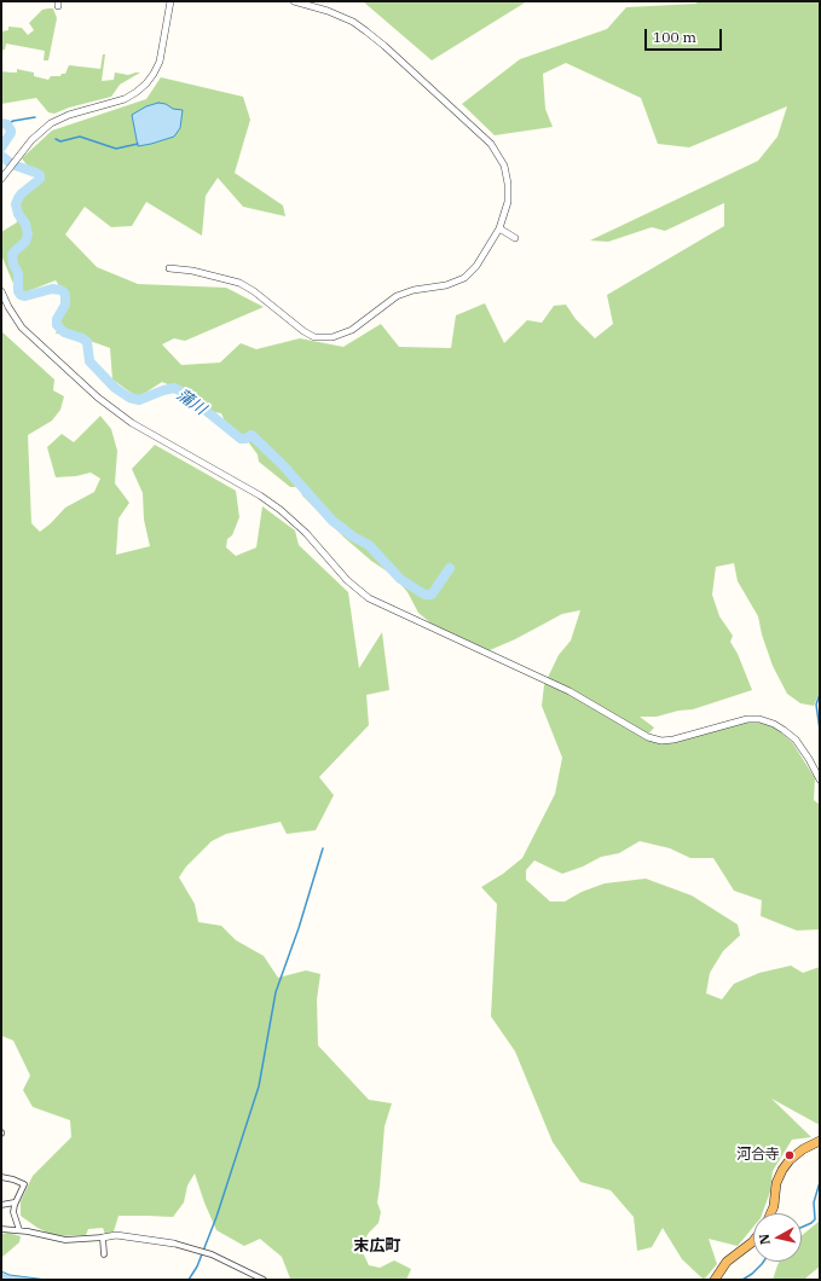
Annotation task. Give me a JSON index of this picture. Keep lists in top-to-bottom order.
{
  "districts": ["末広町"],
  "water": ["蒲川"],
  "places": ["河合寺"],
  "scale_bar": "100 m",
  "north": "left"
}
